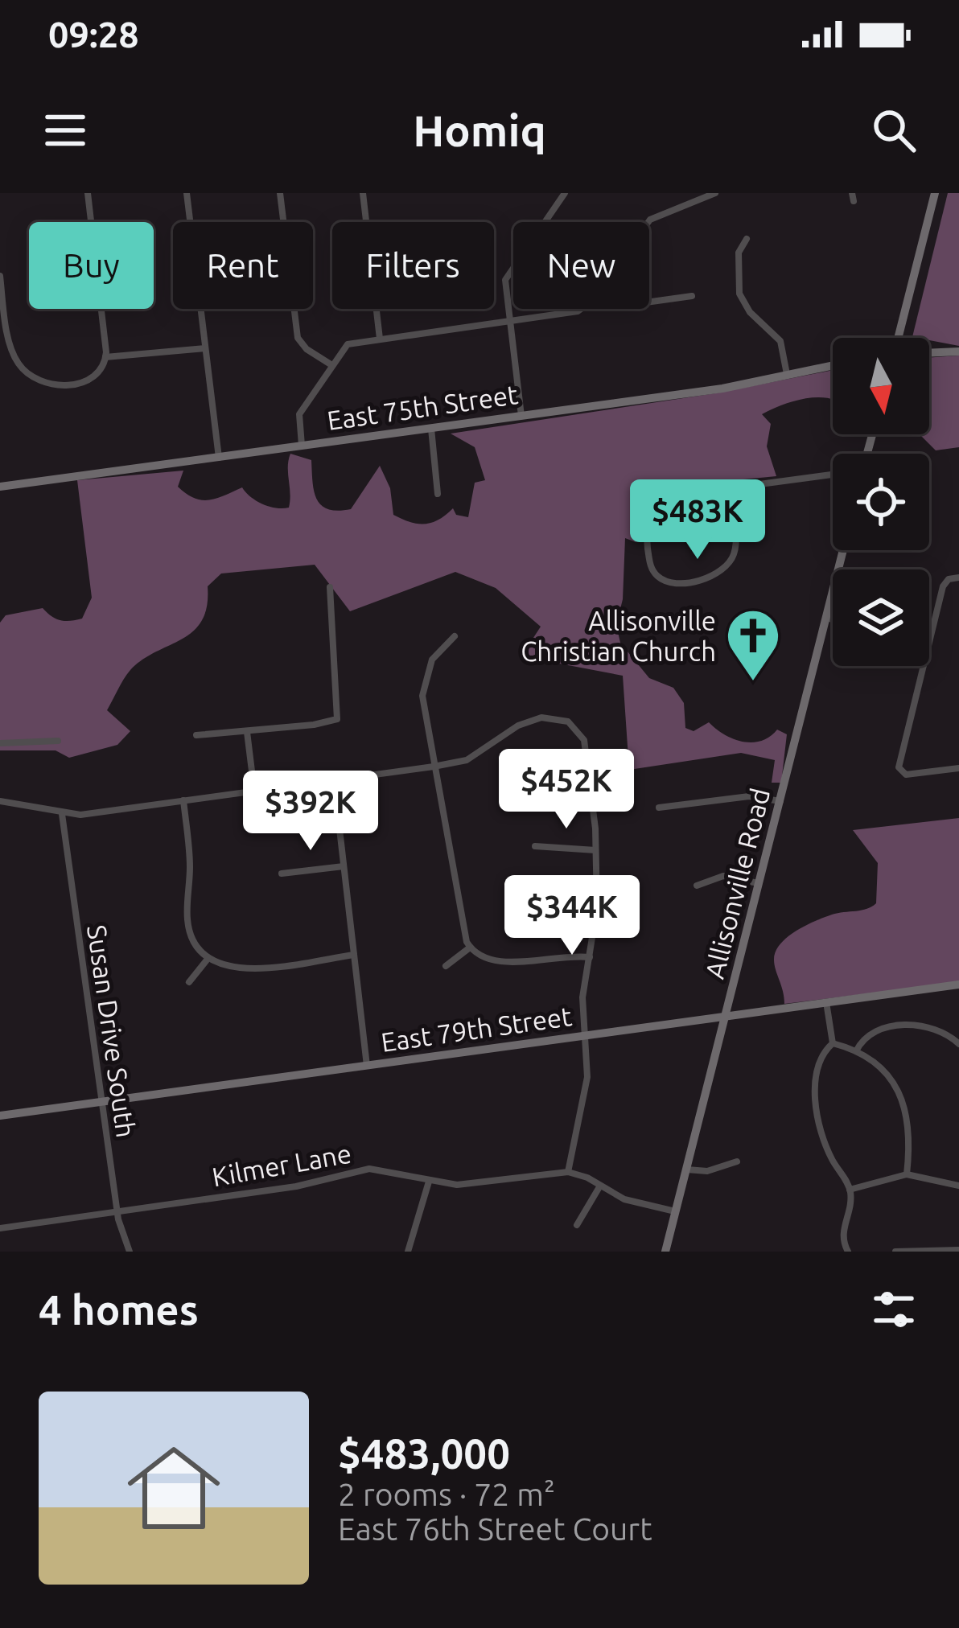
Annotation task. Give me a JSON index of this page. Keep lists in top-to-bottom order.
{
  "streets": {
    "street": [
      "East 75th Street",
      "Allisonville Road",
      "East 79th Street",
      "Susan Drive South",
      "Kilmer Lane"
    ]
  },
  "crossings": [
    ["Allisonville Road", "East 79th Street"],
    ["Allisonville Road", "Kilmer Lane"],
    ["East 79th Street", "Susan Drive South"],
    ["Susan Drive South", "Kilmer Lane"]
  ],
  "places": {
    "church": ["Allisonville Christian Church"]
  },
  "north": "bottom",
  "page": {
    "status": "09:28",
    "header": "Homiq",
    "chip": [
      "Buy",
      "Rent",
      "Filters",
      "New"
    ],
    "price": [
      "$483K",
      "$452K",
      "$392K",
      "$344K"
    ],
    "heading": "4 homes",
    "list": [
      {
        "name": "$483,000",
        "note": "2 rooms · 72 m² · East 76th Street Court"
      }
    ]
  }
}
